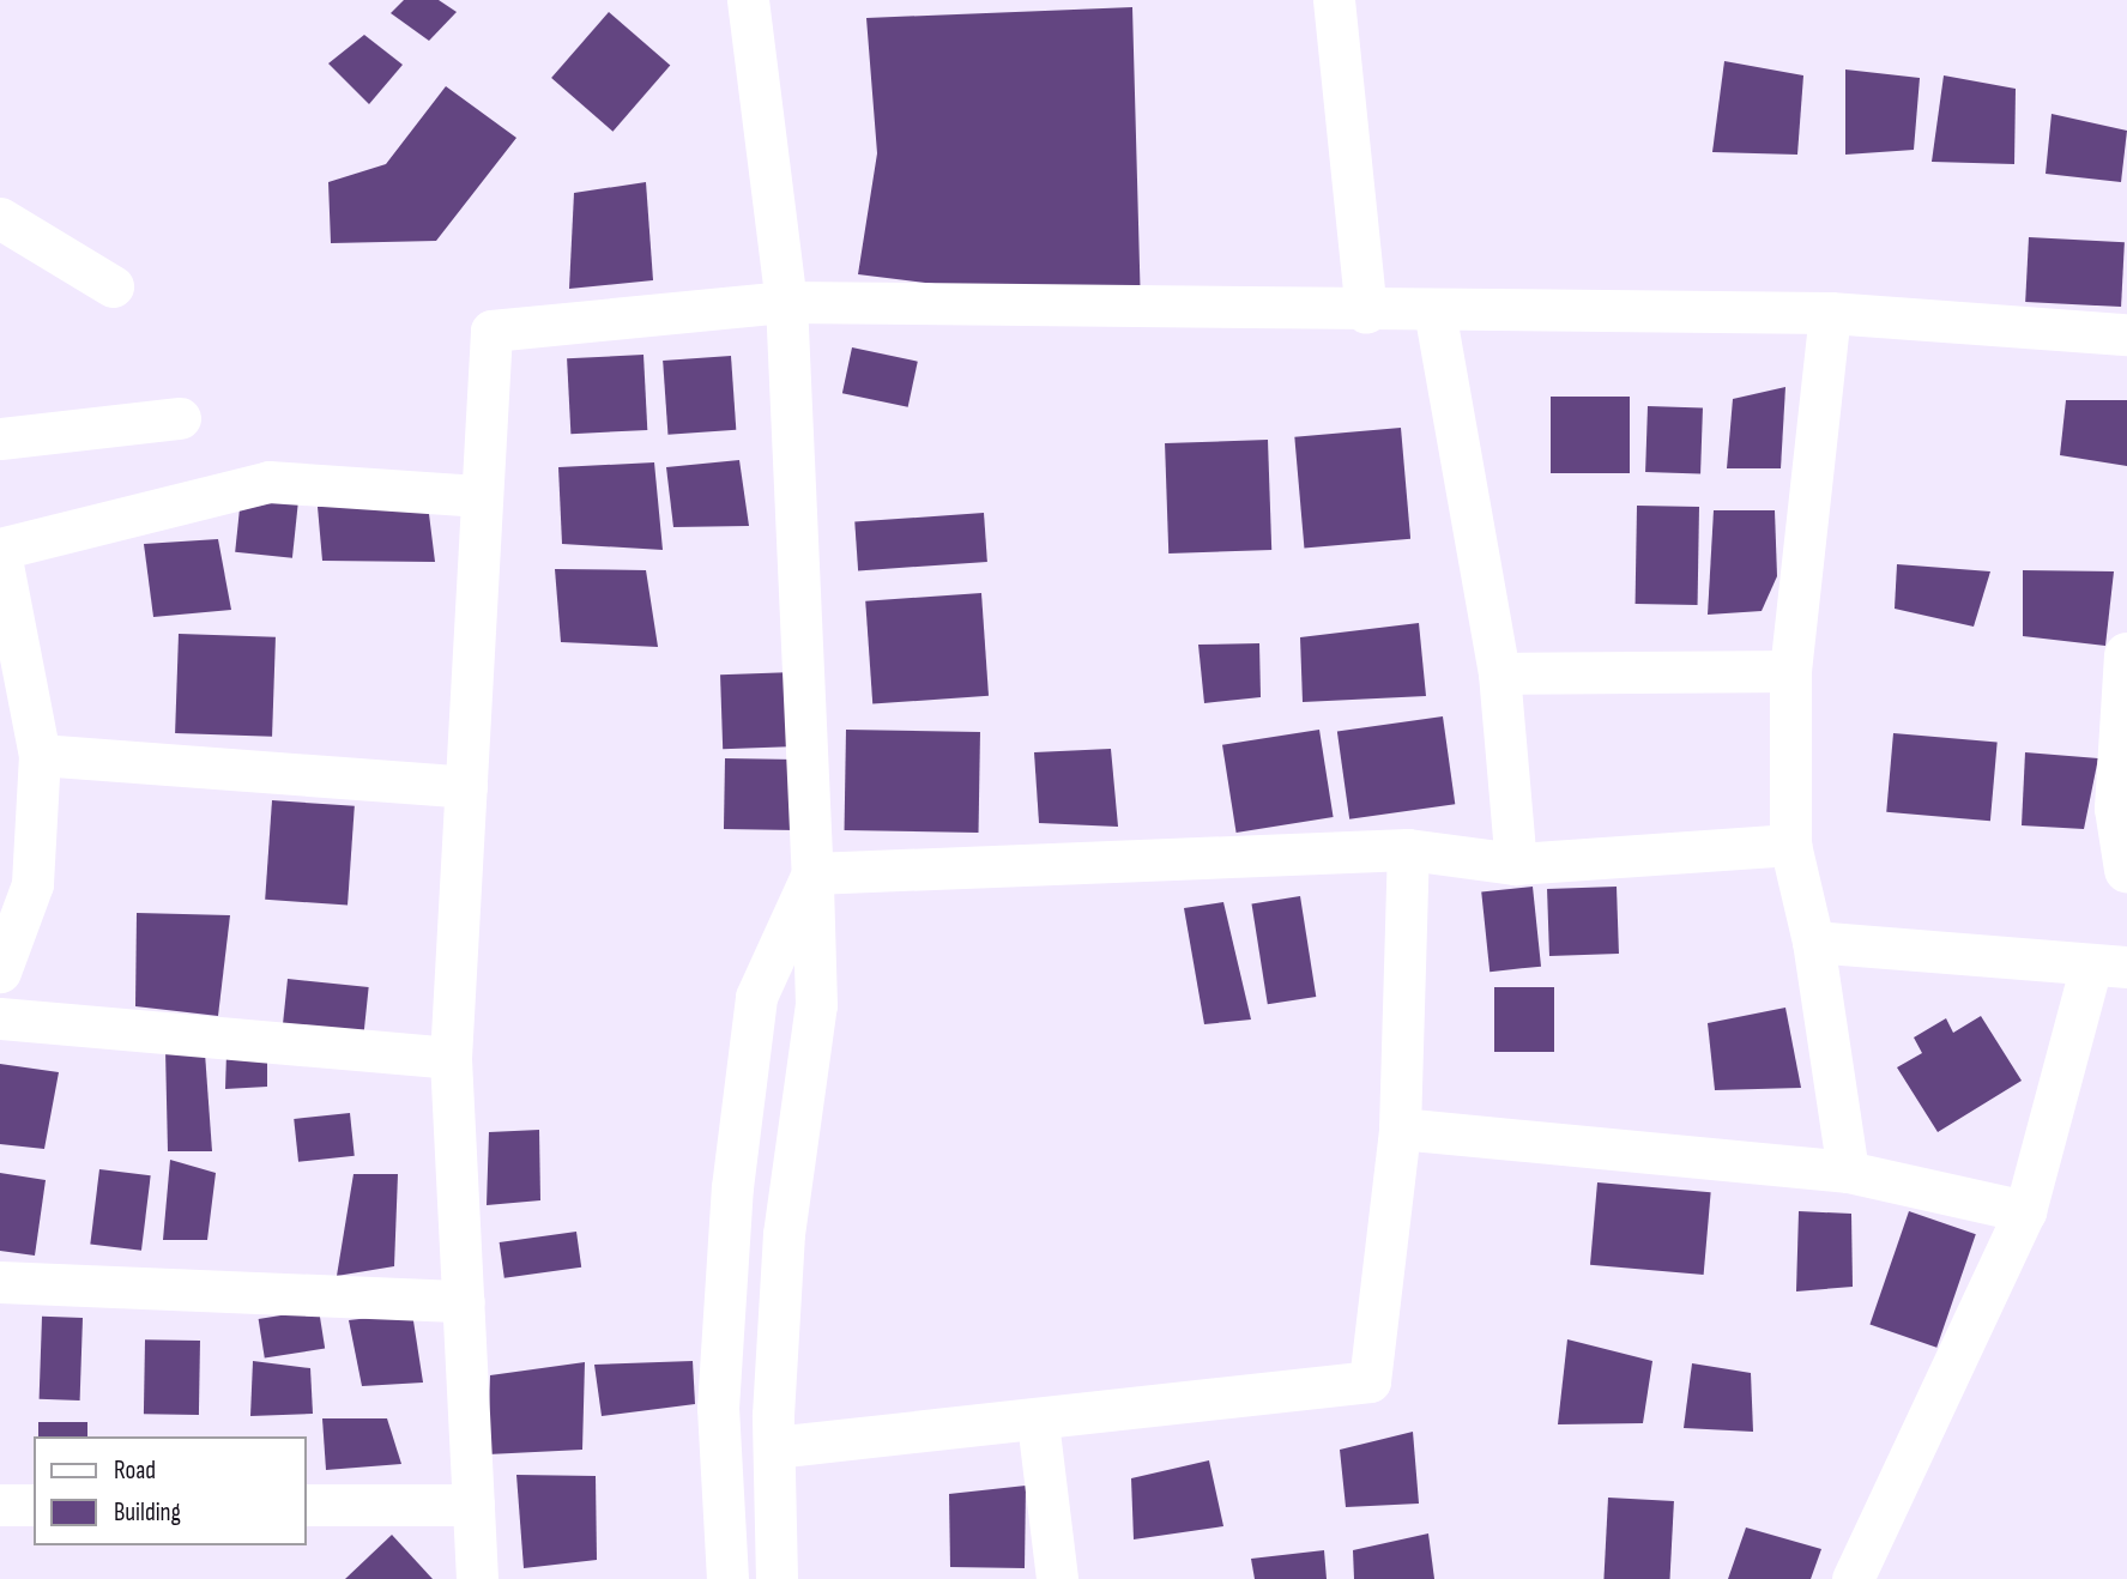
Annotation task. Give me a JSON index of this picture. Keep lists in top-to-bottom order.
{
  "legend": ["Road", "Building"]
}
